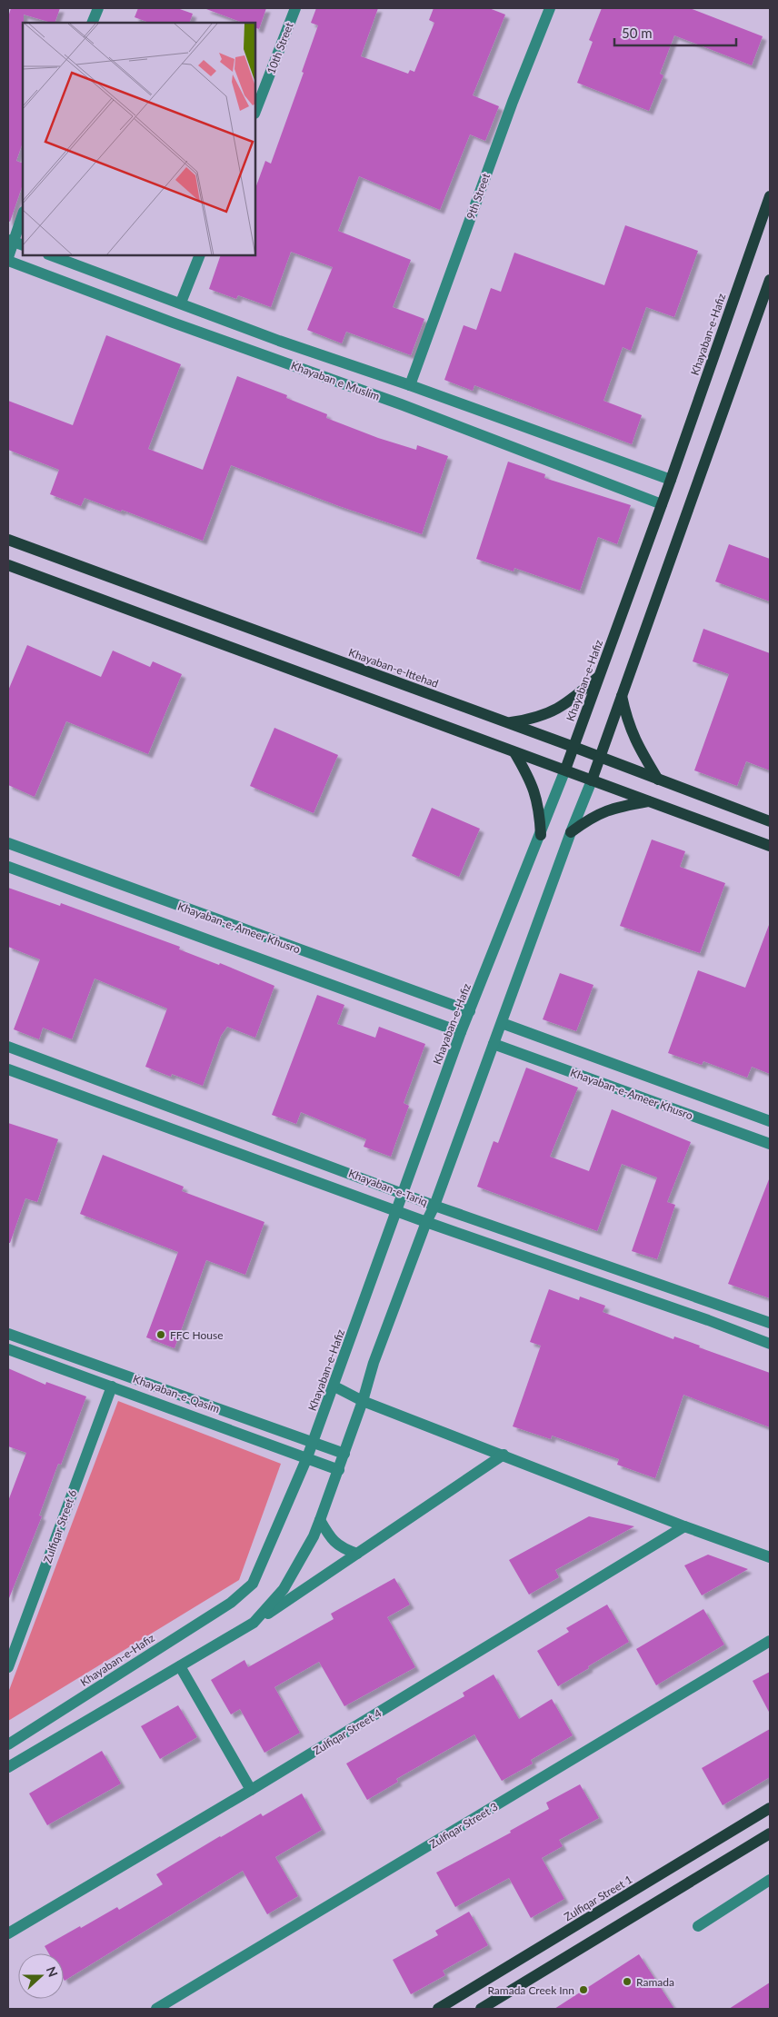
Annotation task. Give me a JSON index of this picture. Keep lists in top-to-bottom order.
{
  "streets": {
    "main road": ["Khayaban-e-Hafiz", "Khayaban-e-Ittehad", "Zulfiqar Street 1"],
    "street": [
      "10th Street",
      "9th Street",
      "Khayaban e Muslim",
      "Khayaban-e-Ameer Khusro",
      "Khayaban-e-Tariq",
      "Khayaban-e-Qasim",
      "Zulfiqar Street 6",
      "Zulfiqar Street 4",
      "Zulfiqar Street 3"
    ]
  },
  "crossings": [
    ["Khayaban-e-Hafiz", "Khayaban e Muslim"],
    ["Khayaban-e-Hafiz", "Khayaban-e-Ittehad"],
    ["Khayaban-e-Hafiz", "Khayaban-e-Ameer Khusro"],
    ["Khayaban-e-Hafiz", "Khayaban-e-Tariq"],
    ["Khayaban-e-Hafiz", "Khayaban-e-Qasim"],
    ["Khayaban-e-Qasim", "Zulfiqar Street 6"]
  ],
  "places": ["FFC House", "Ramada", "Ramada Creek Inn"],
  "scale_bar": "50 m",
  "north": "right"
}
